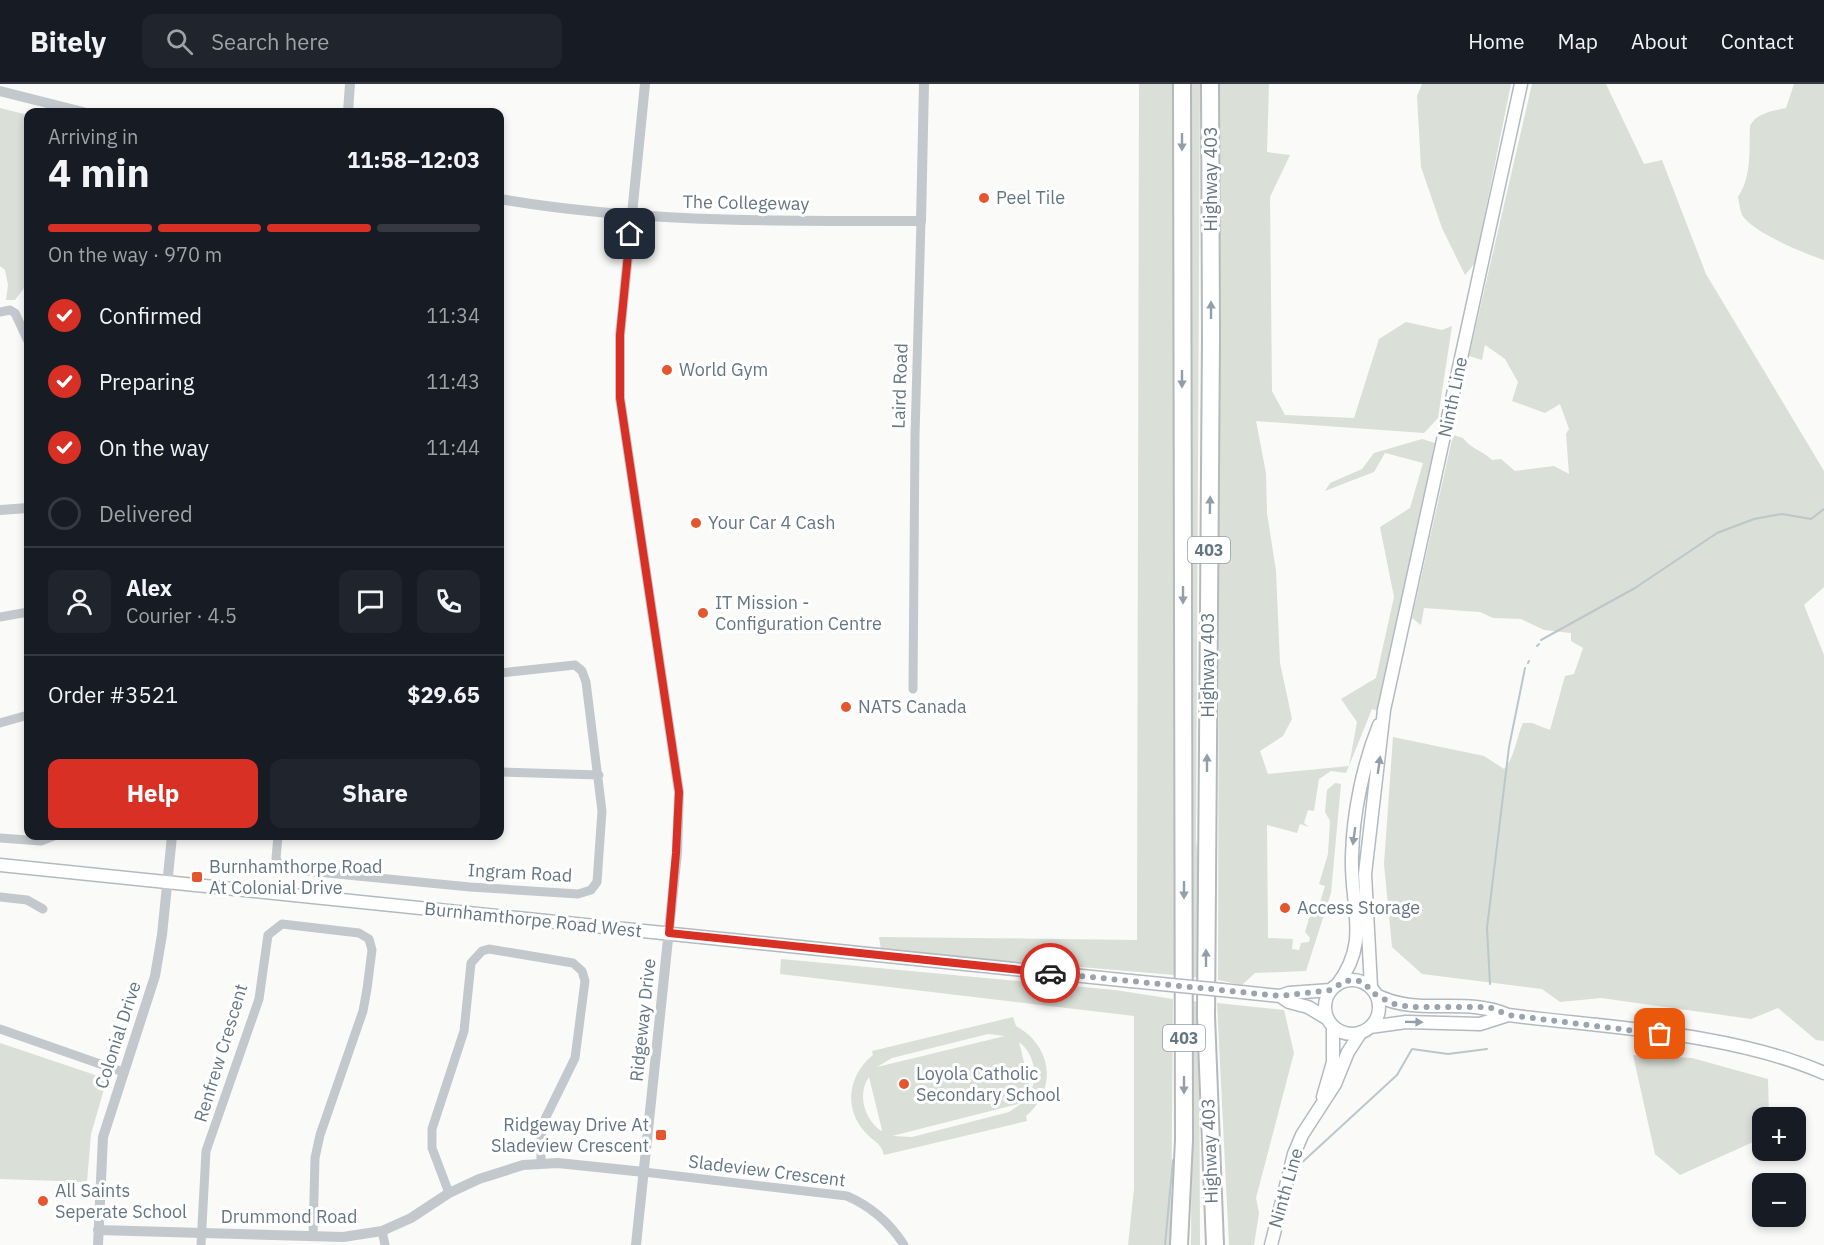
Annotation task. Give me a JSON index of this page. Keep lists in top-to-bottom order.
{
  "streets": {
    "highway": ["Highway 403", "403"],
    "main road": ["Ninth Line", "Burnhamthorpe Road West"],
    "street": [
      "The Collegeway",
      "Laird Road",
      "Ingram Road",
      "Ridgeway Drive",
      "Colonial Drive",
      "Renfrew Crescent",
      "Sladeview Crescent",
      "Drummond Road"
    ]
  },
  "crossings": [
    ["The Collegeway", "Laird Road"],
    ["The Collegeway", "Ridgeway Drive"],
    ["Ninth Line", "Burnhamthorpe Road West"],
    ["Burnhamthorpe Road West", "Ridgeway Drive"],
    ["Burnhamthorpe Road West", "Colonial Drive"],
    ["Ridgeway Drive", "Sladeview Crescent"],
    ["Ridgeway Drive", "Drummond Road"],
    ["Colonial Drive", "Drummond Road"],
    ["Renfrew Crescent", "Drummond Road"],
    ["Sladeview Crescent", "Drummond Road"]
  ],
  "places": {
    "other": [
      "Peel Tile",
      "World Gym",
      "Your Car 4 Cash",
      "IT Mission - Configuration Centre",
      "NATS Canada",
      "Access Storage",
      "Loyola Catholic Secondary School",
      "All Saints Seperate School"
    ],
    "transit": ["Burnhamthorpe Road At Colonial Drive", "Ridgeway Drive At Sladeview Crescent"]
  },
  "page": {
    "header": "Bitely",
    "search": "Search here",
    "nav": [
      "Home",
      "Map",
      "About",
      "Contact"
    ],
    "heading": ["4 min", "Arriving in", "11:58–12:03"],
    "panel": [
      "Alex",
      "Courier · 4.5",
      "Order #3521",
      "$29.65"
    ],
    "bar": "On the way · 970 m",
    "list": [
      ["Confirmed", "11:34"],
      ["Preparing", "11:43"],
      ["On the way", "11:44"],
      "Delivered"
    ],
    "buttons": ["Help", "Share"],
    "map_buttons": ["+", "−"]
  }
}
